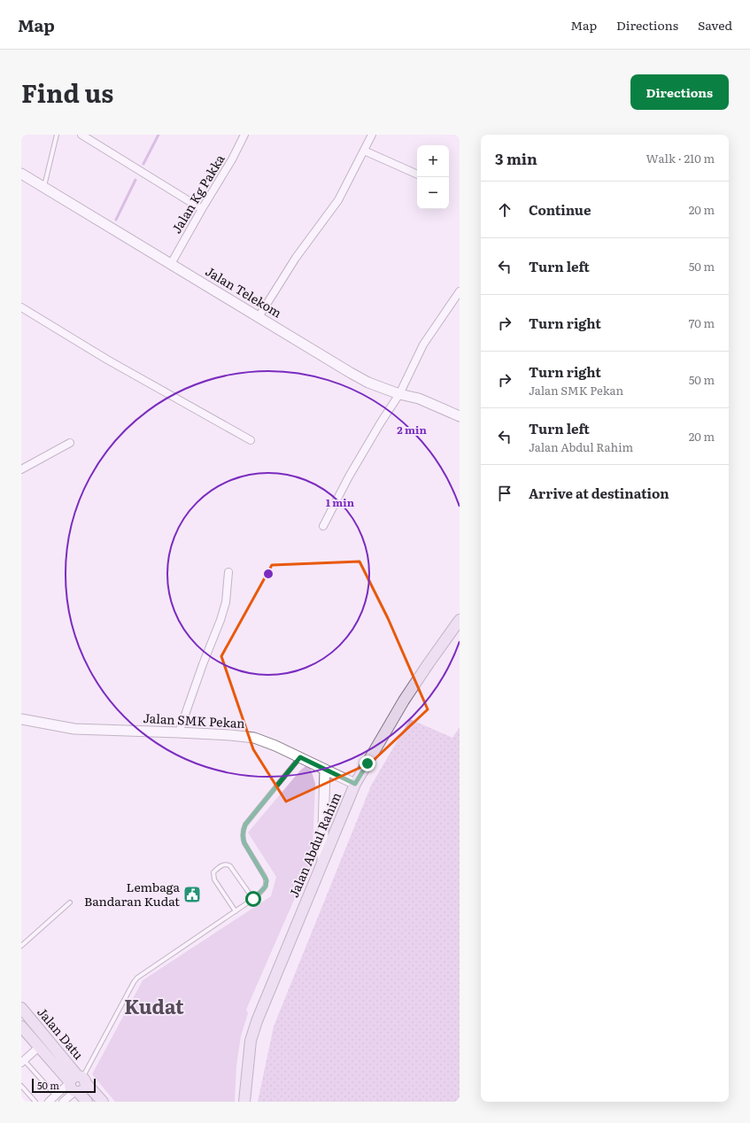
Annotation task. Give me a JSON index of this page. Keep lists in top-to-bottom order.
{
  "streets": {
    "main road": ["Jalan Abdul Rahim", "Jalan Datu"],
    "street": ["Jalan Kg Pakka", "Jalan Telekom", "Jalan SMK Pekan"]
  },
  "crossings": [
    ["Jalan Kg Pakka", "Jalan Telekom"],
    ["Jalan SMK Pekan", "Jalan Abdul Rahim"]
  ],
  "districts": ["Kudat"],
  "places": {
    "public building": ["Lembaga Bandaran Kudat"]
  },
  "scale_bar": "50 m",
  "page": {
    "header": "Map",
    "nav": ["Map", "Directions", "Saved"],
    "title": "Find us",
    "buttons": "Directions",
    "heading": ["3 min", "Walk · 210 m"],
    "map_buttons": ["+", "−"],
    "list": [
      ["Continue", "20 m"],
      ["Turn left", "50 m"],
      ["Turn right", "70 m"],
      ["Turn right", "Jalan SMK Pekan", "50 m"],
      ["Turn left", "Jalan Abdul Rahim", "20 m"],
      "Arrive at destination"
    ],
    "scale": "50 m"
  },
  "rings": ["2 min", "1 min"]
}
